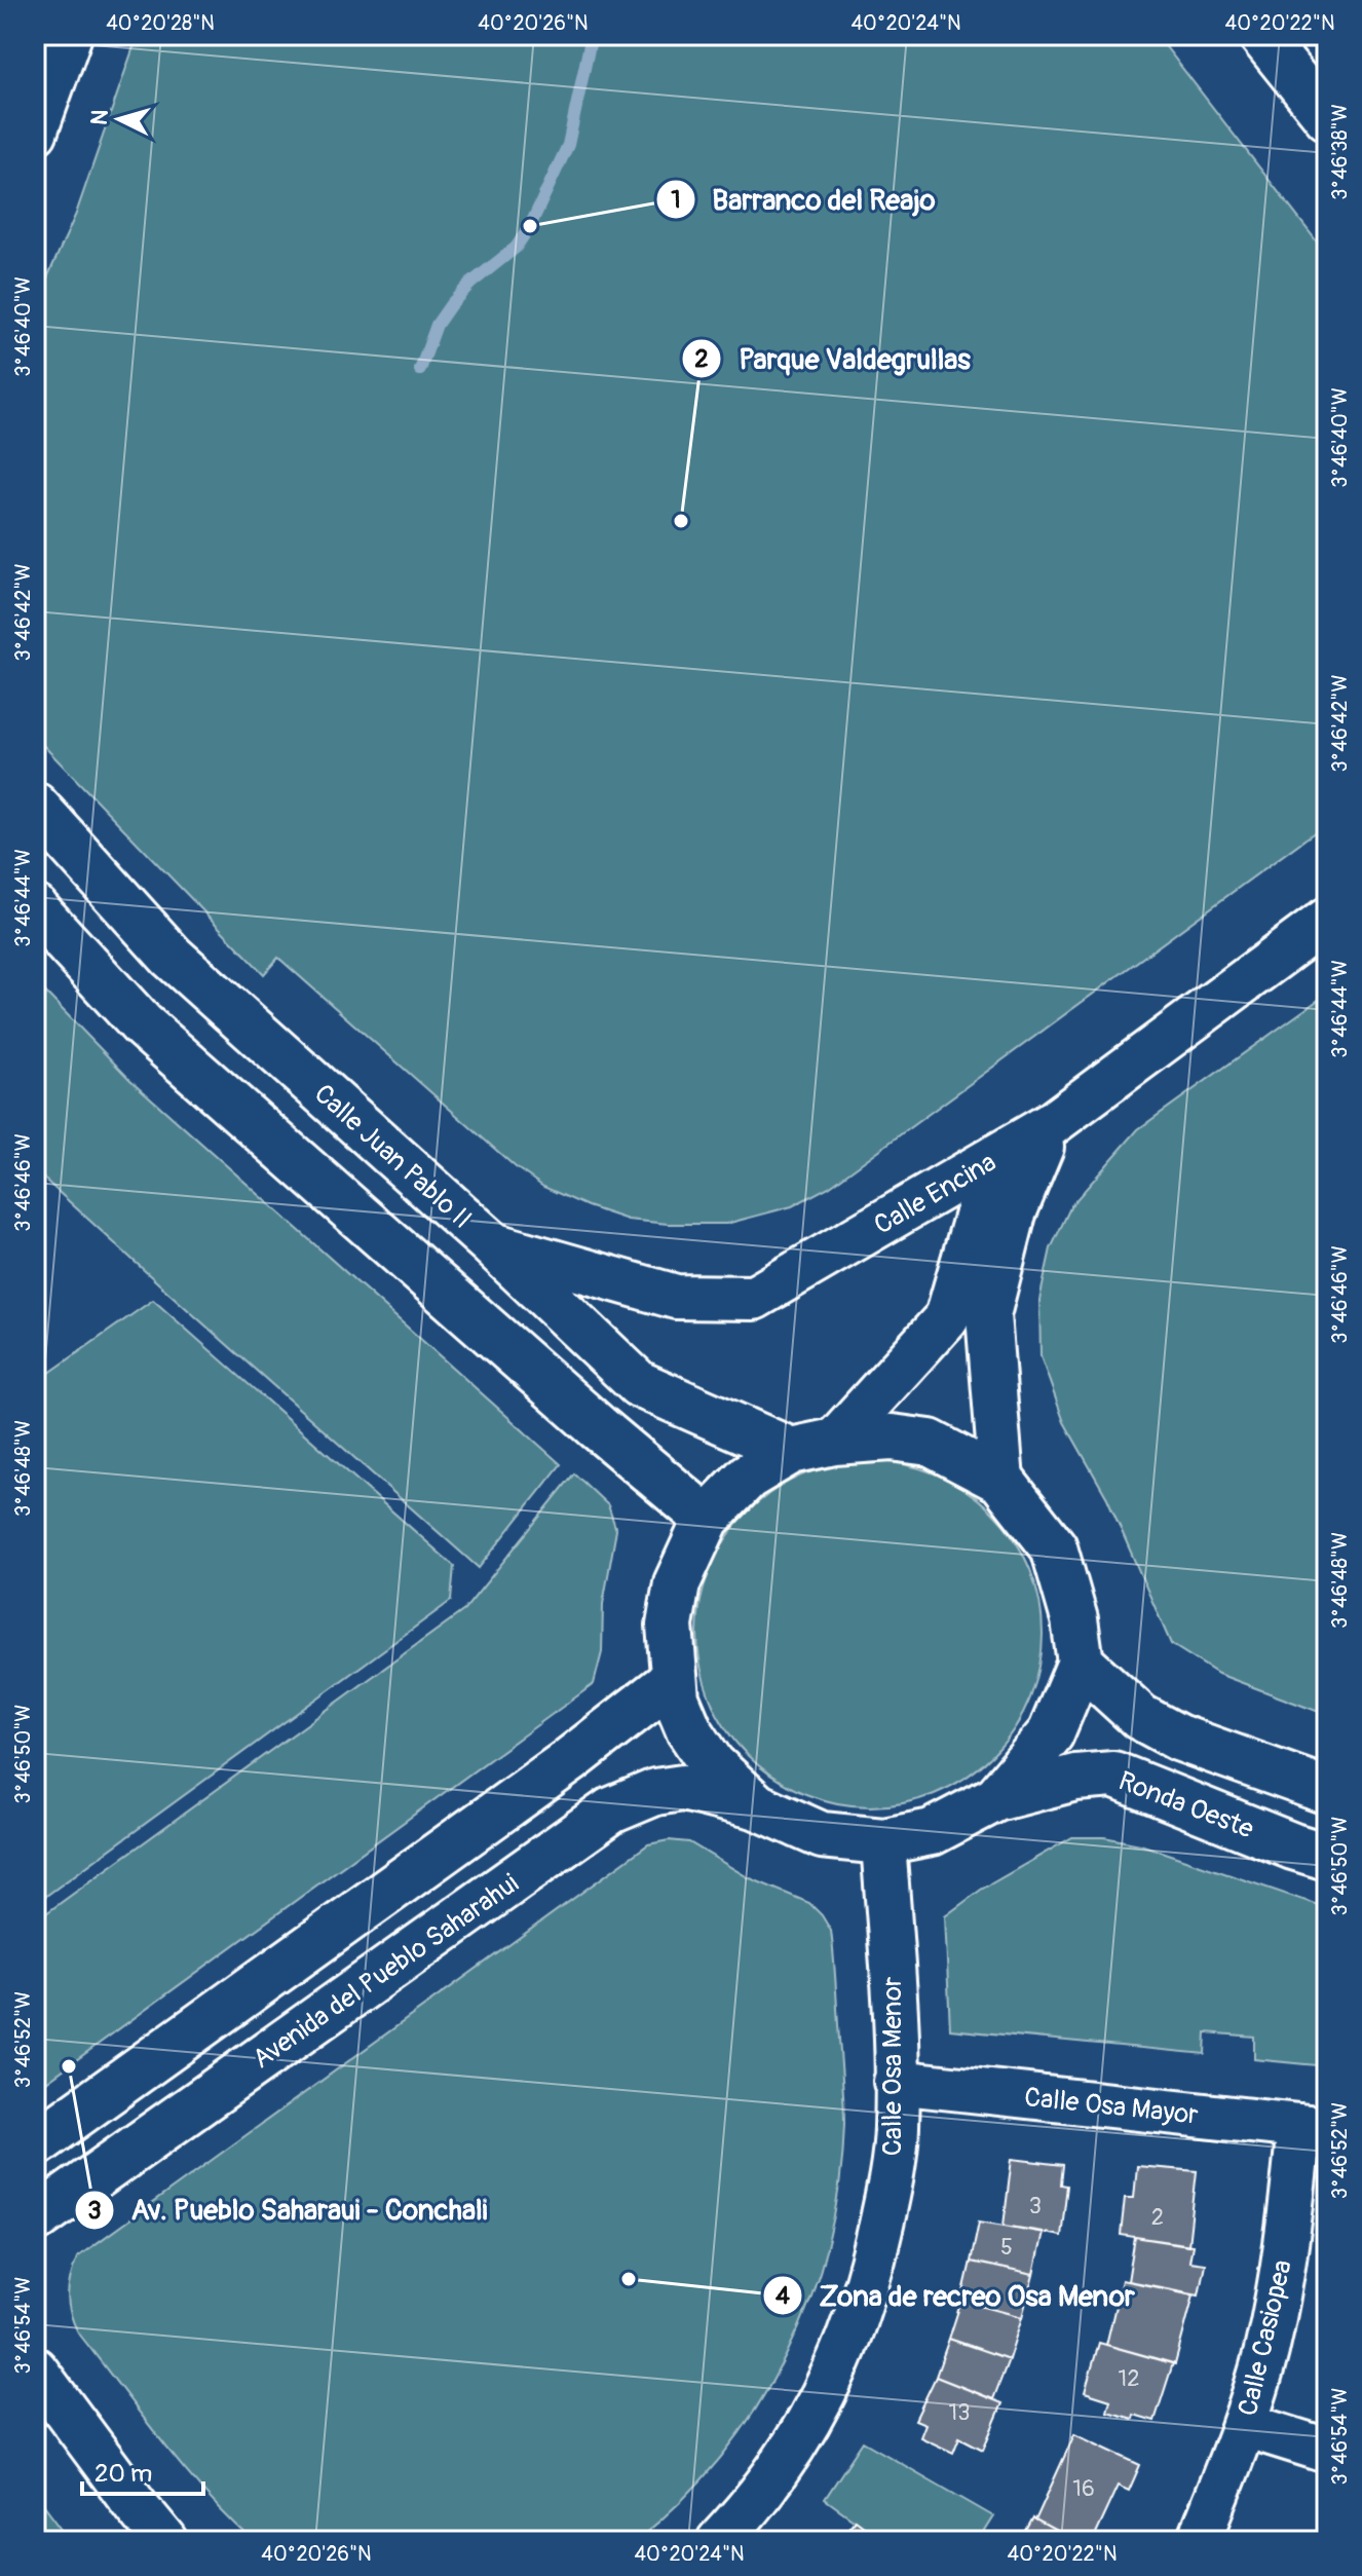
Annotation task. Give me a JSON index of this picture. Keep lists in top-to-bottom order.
{
  "streets": {
    "main road": ["Calle Juan Pablo II", "Ronda Oeste", "Avenida del Pueblo Saharahui"],
    "street": [
      "Calle Encina",
      "Calle Osa Menor",
      "Calle Osa Mayor",
      "Calle Casiopea"
    ]
  },
  "crossings": [
    ["Calle Juan Pablo II", "Calle Encina"],
    ["Calle Juan Pablo II", "Ronda Oeste"],
    ["Ronda Oeste", "Avenida del Pueblo Saharahui"],
    ["Ronda Oeste", "Calle Osa Menor"],
    ["Calle Osa Menor", "Calle Osa Mayor"],
    ["Calle Osa Mayor", "Calle Casiopea"]
  ],
  "places": [
    "Barranco del Reajo",
    "Parque Valdegrullas",
    "Av. Pueblo Saharaui - Conchali",
    "Zona de recreo Osa Menor"
  ],
  "house_numbers": [
    "3",
    "2",
    "5",
    "12",
    "13",
    "16"
  ],
  "scale_bar": "20 m",
  "north": "left",
  "coordinates": [
    "40°20'28\"N",
    "40°20'26\"N",
    "40°20'24\"N",
    "40°20'22\"N",
    "3°46'38\"W",
    "3°46'40\"W",
    "3°46'42\"W",
    "3°46'44\"W",
    "3°46'46\"W",
    "3°46'48\"W",
    "3°46'50\"W",
    "3°46'52\"W",
    "3°46'54\"W"
  ]
}
